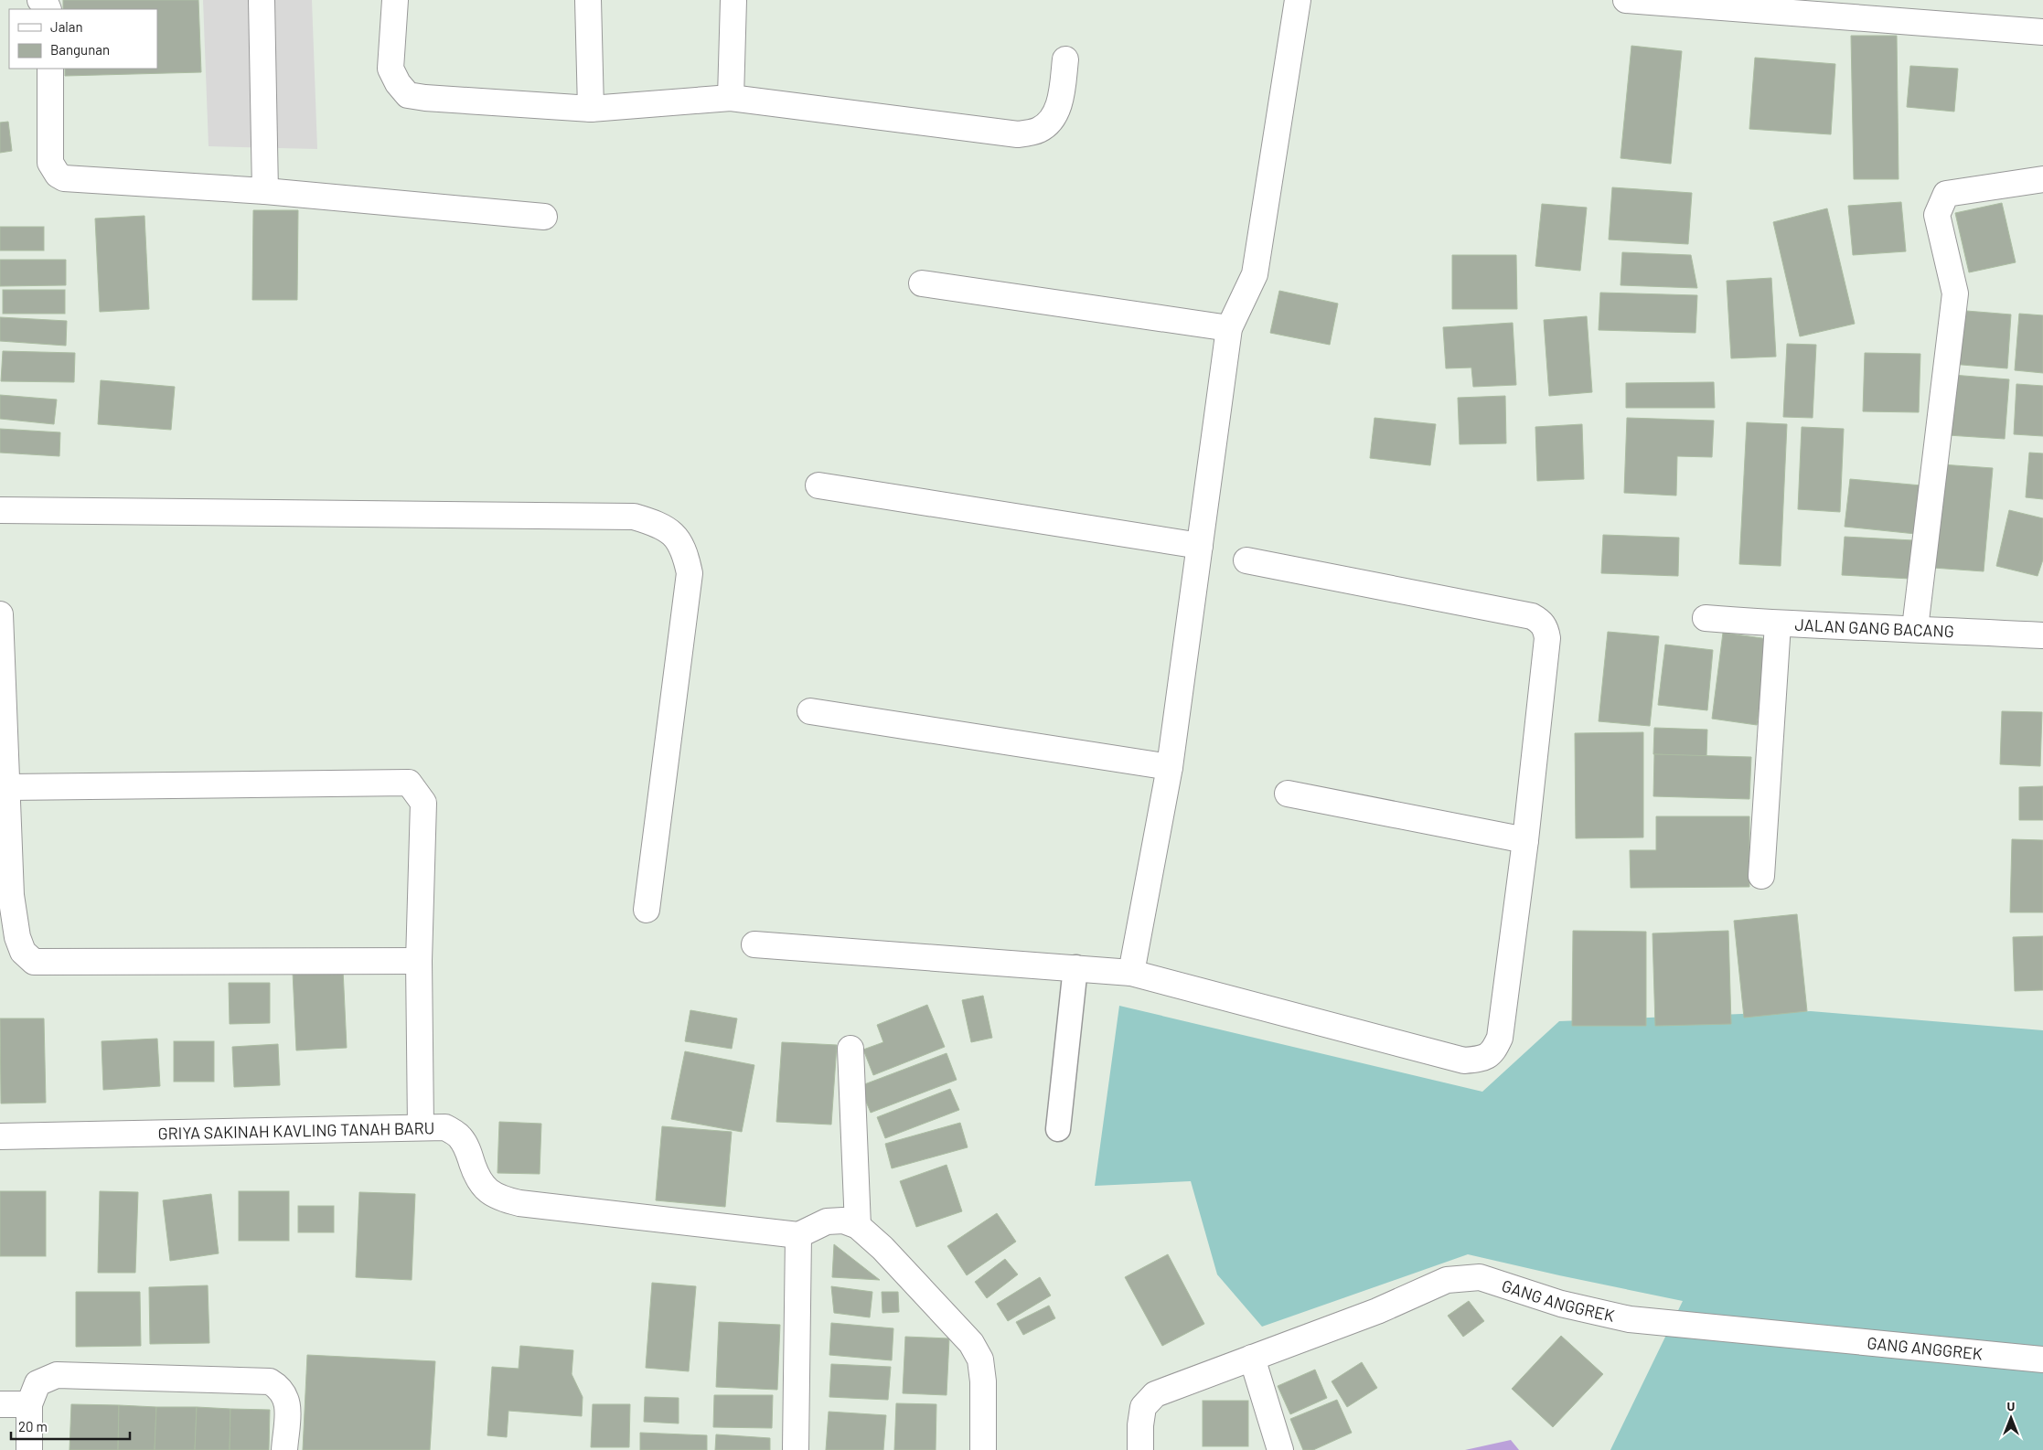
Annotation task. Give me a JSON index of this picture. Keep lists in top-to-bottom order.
{
  "streets": {
    "street": ["JALAN GANG BACANG", "GRIYA SAKINAH KAVLING TANAH BARU", "GANG ANGGREK"]
  },
  "legend": ["Jalan", "Bangunan"],
  "scale_bar": "20 m",
  "north": "top"
}
